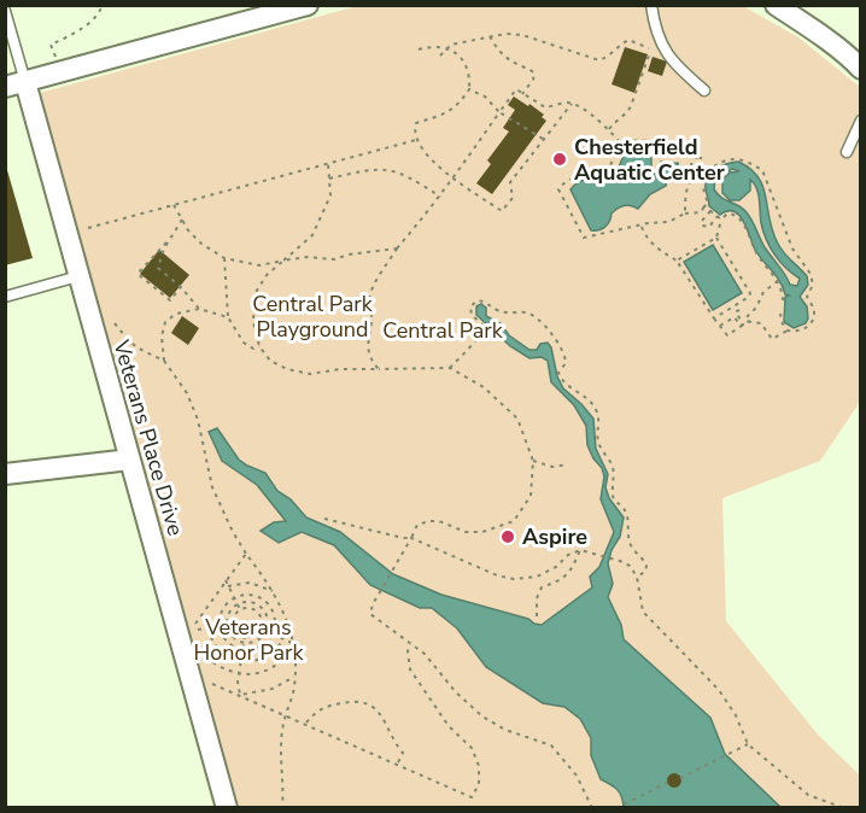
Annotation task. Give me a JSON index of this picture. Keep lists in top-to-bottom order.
{
  "streets": {
    "street": ["Veterans Place Drive"]
  },
  "parks": ["Central Park Playground", "Central Park", "Veterans Honor Park"],
  "places": ["Chesterfield Aquatic Center", "Aspire"]
}
